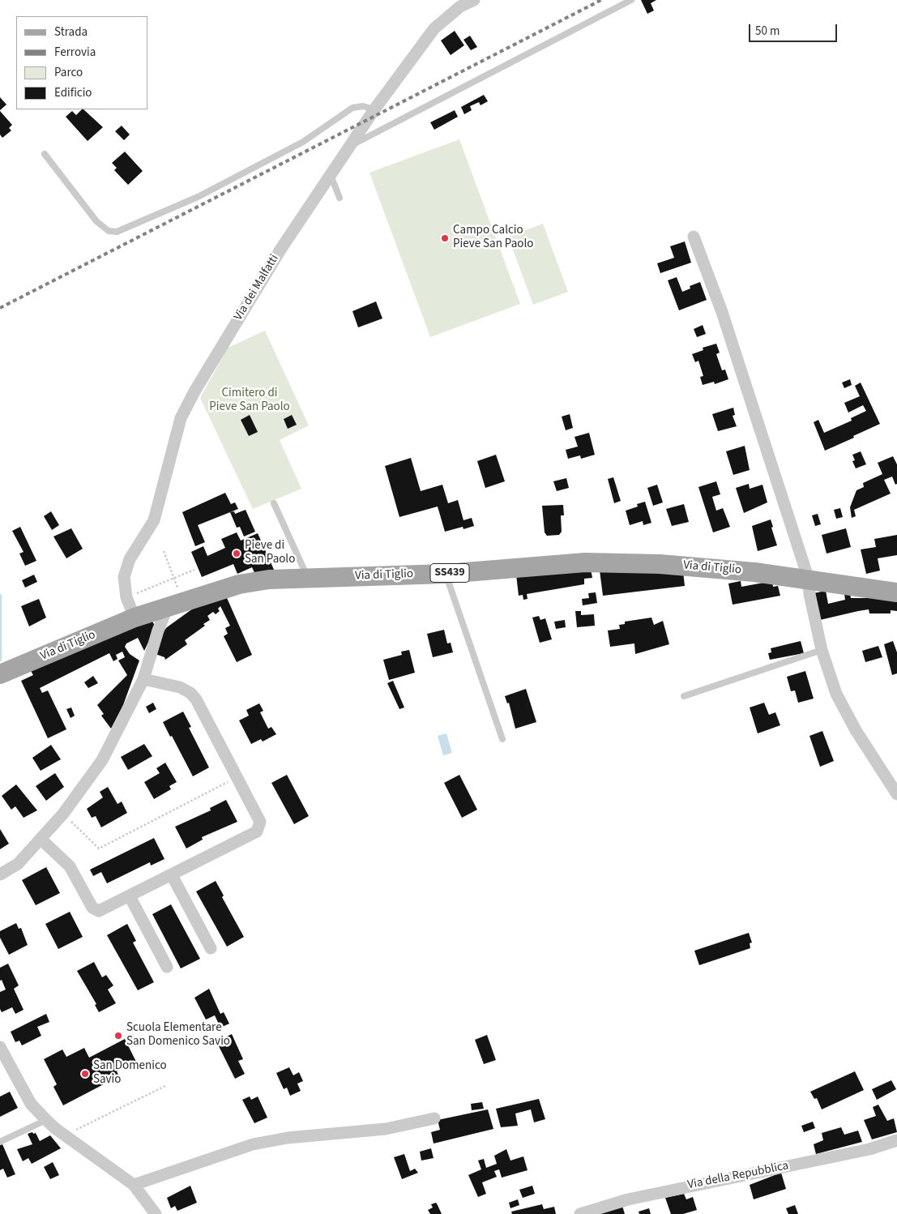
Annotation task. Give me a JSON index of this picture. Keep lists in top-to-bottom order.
{
  "streets": {
    "main road": ["Via di Tiglio", "SS439"],
    "street": ["Via dei Malfatti", "Via della Repubblica"]
  },
  "crossings": [
    ["Via dei Malfatti", "Via di Tiglio"]
  ],
  "parks": ["Cimitero di Pieve San Paolo"],
  "places": [
    "Campo Calcio Pieve San Paolo",
    "Pieve di San Paolo",
    "Scuola Elementare San Domenico Savio",
    "San Domenico Savio"
  ],
  "legend": [
    "Strada",
    "Ferrovia",
    "Parco",
    "Edificio"
  ],
  "scale_bar": "50 m"
}
